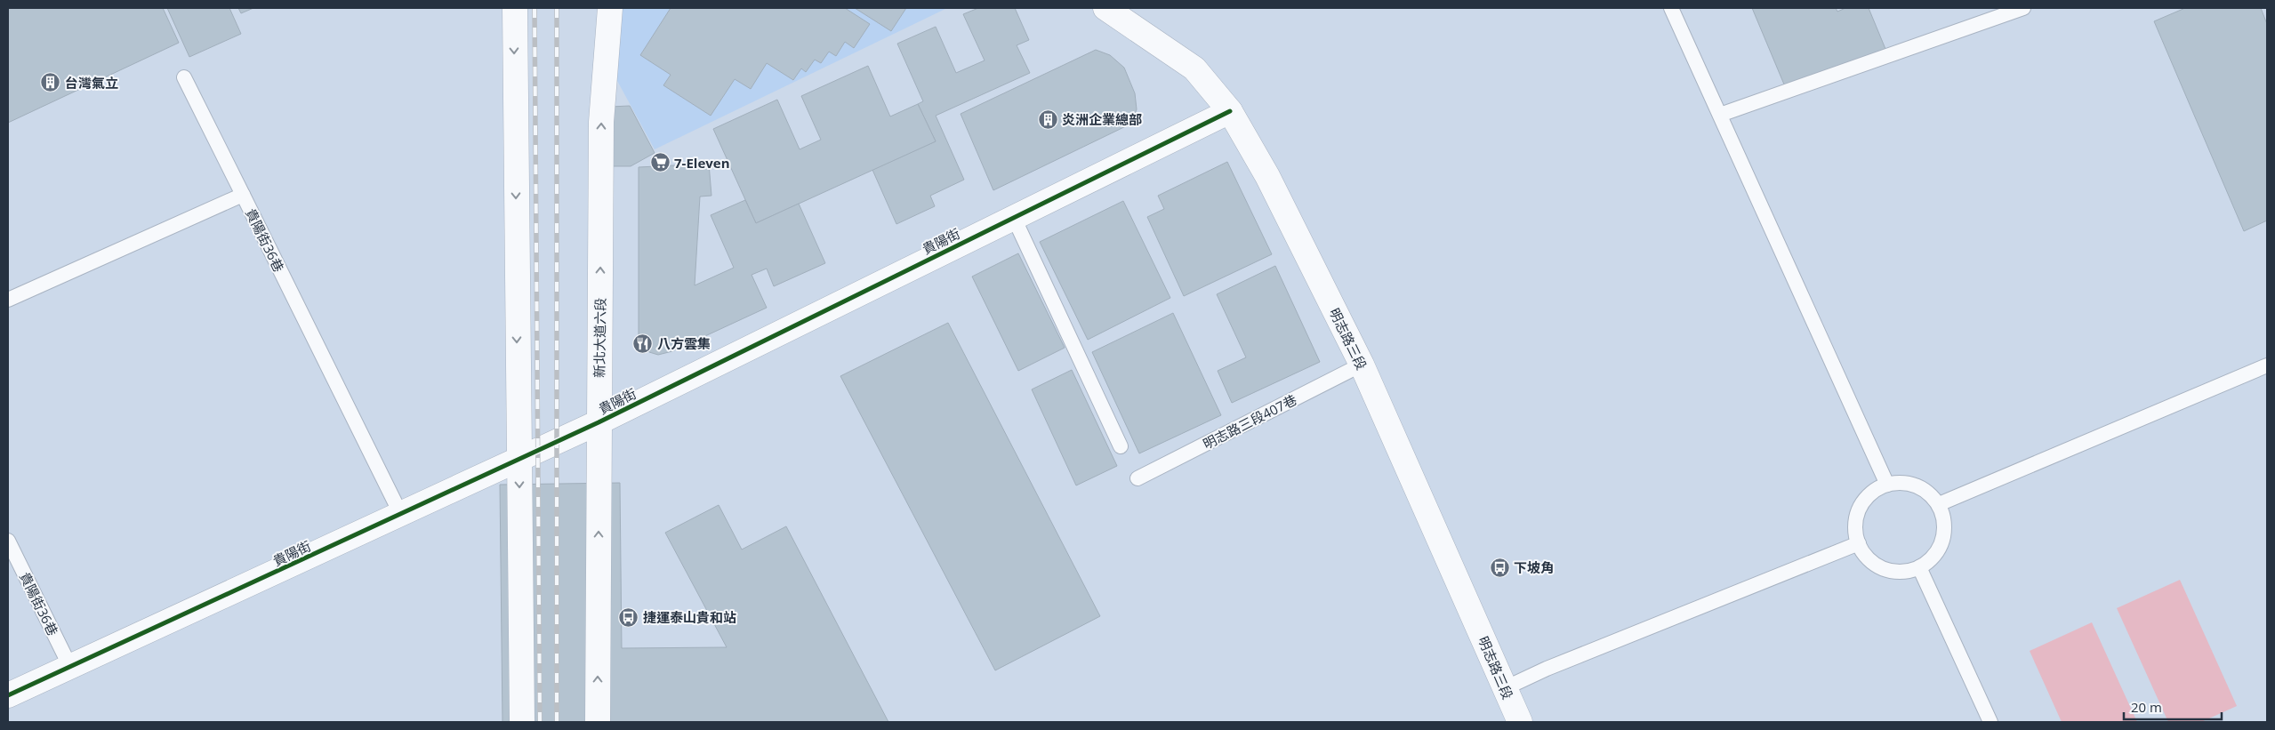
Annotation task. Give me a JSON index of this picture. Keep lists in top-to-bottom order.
{
  "streets": {
    "main road": ["貴陽街", "新北大道六段", "明志路三段"],
    "lane": ["貴陽街36巷", "明志路三段407巷"]
  },
  "crossings": [
    ["貴陽街36巷", "貴陽街"],
    ["貴陽街", "新北大道六段"],
    ["貴陽街", "明志路三段"],
    ["明志路三段", "明志路三段407巷"]
  ],
  "places": {
    "building": ["台灣氣立", "炎洲企業總部"],
    "supermarket": ["7-Eleven"],
    "restaurant": ["八方雲集"],
    "bus stop": ["下坡角", "捷運泰山貴和站"]
  },
  "scale_bar": "20 m"
}
